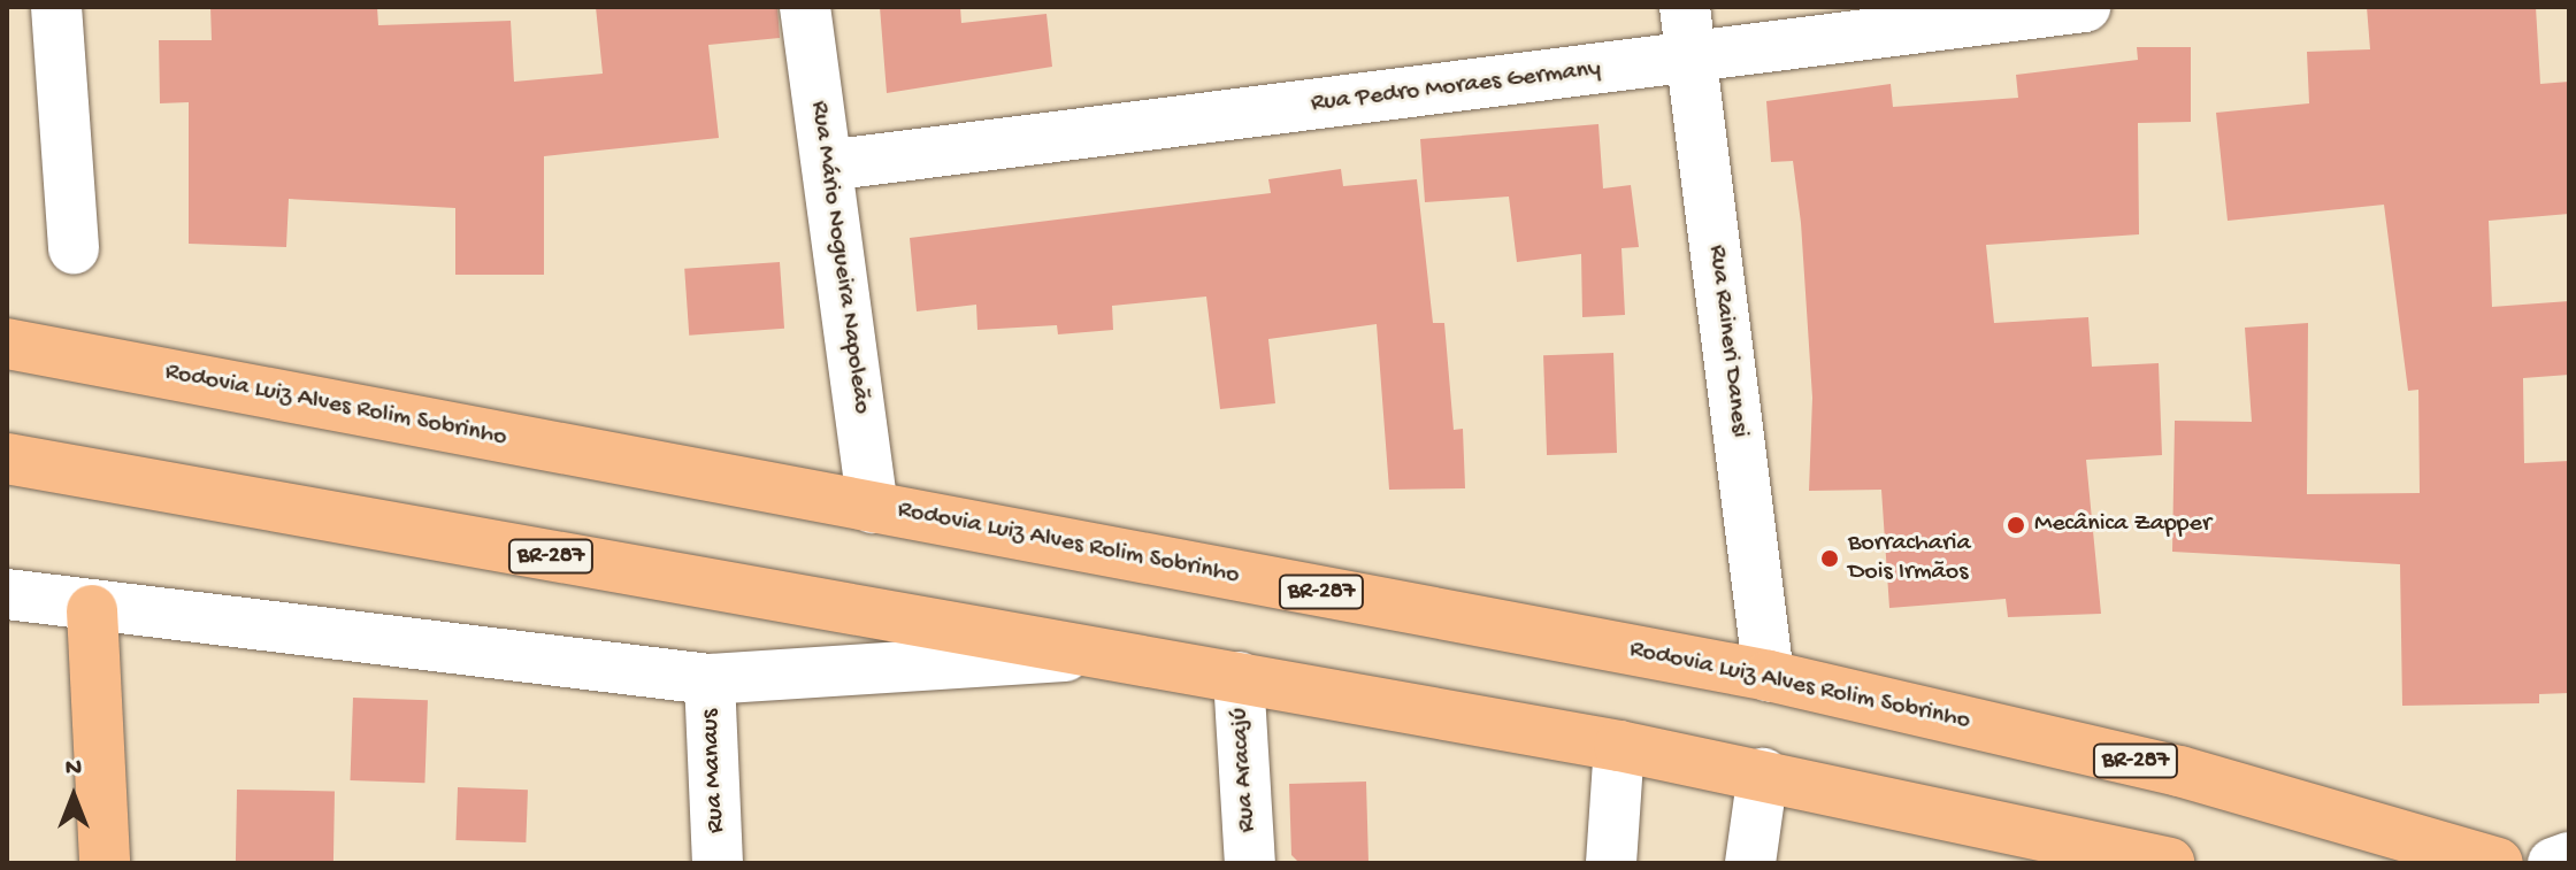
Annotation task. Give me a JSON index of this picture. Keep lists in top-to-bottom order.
{
  "streets": {
    "main road": ["Rodovia Luiz Alves Rolim Sobrinho", "BR-287"],
    "street": [
      "Rua Pedro Moraes Germany",
      "Rua Mário Nogueira Napoleão",
      "Rua Raineri Danesi",
      "Rua Aracajú",
      "Rua Manaus"
    ]
  },
  "crossings": [
    ["Rua Pedro Moraes Germany", "Rua Mário Nogueira Napoleão"],
    ["Rua Pedro Moraes Germany", "Rua Raineri Danesi"],
    ["Rua Mário Nogueira Napoleão", "Rodovia Luiz Alves Rolim Sobrinho"],
    ["Rua Raineri Danesi", "Rodovia Luiz Alves Rolim Sobrinho"],
    ["BR-287", "Rua Aracajú"]
  ],
  "places": ["Mecânica Zapper", "Borracharia Dois Irmãos"],
  "north": "top"
}
